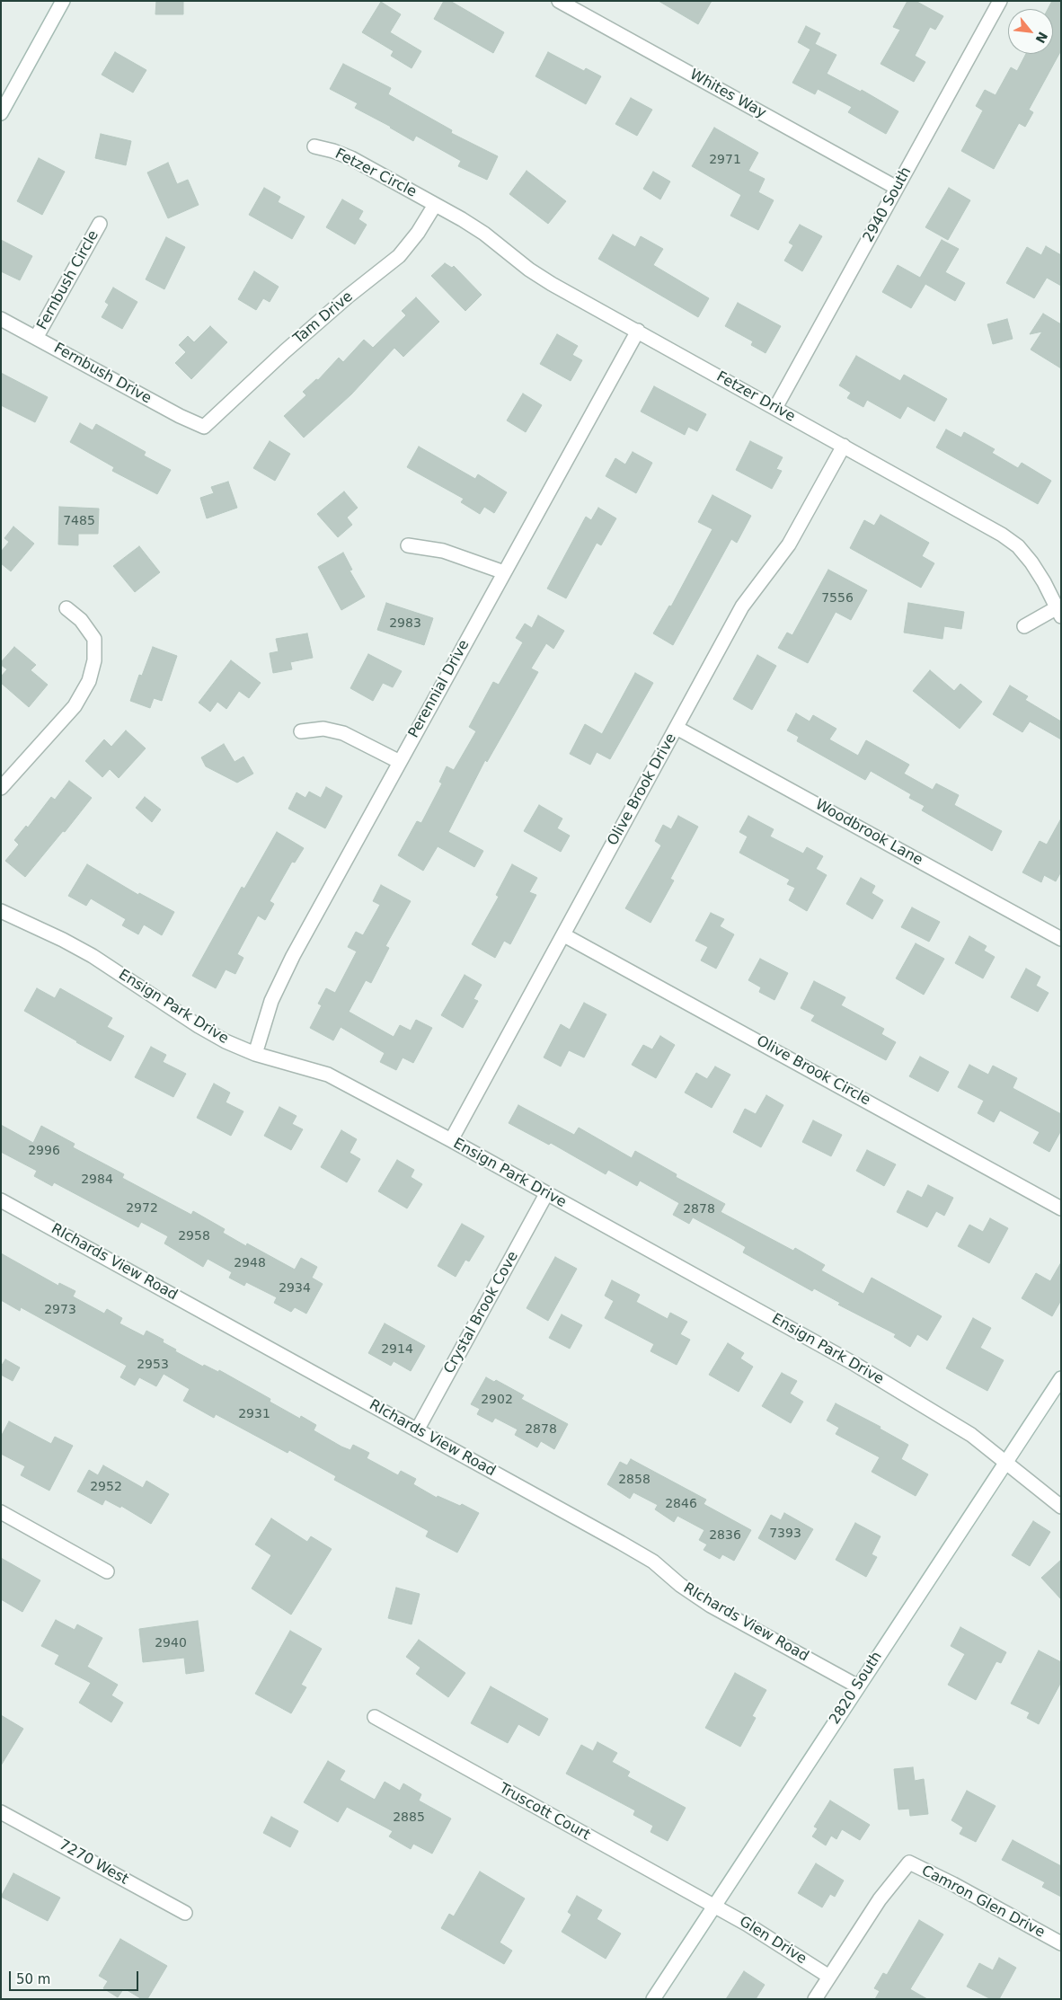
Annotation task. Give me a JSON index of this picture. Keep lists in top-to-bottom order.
{
  "streets": {
    "street": [
      "Whites Way",
      "Fetzer Circle",
      "2940 South",
      "Fernbush Circle",
      "Tam Drive",
      "Fernbush Drive",
      "Fetzer Drive",
      "Perennial Drive",
      "Olive Brook Drive",
      "Woodbrook Lane",
      "Ensign Park Drive",
      "Olive Brook Circle",
      "RIchards View Road",
      "Crystal Brook Cove",
      "2820 South",
      "Truscott Court",
      "7270 West",
      "Camron Glen Drive",
      "Glen Drive"
    ]
  },
  "crossings": [
    ["Whites Way", "2940 South"],
    ["Fetzer Circle", "Tam Drive"],
    ["Fetzer Circle", "Fetzer Drive"],
    ["2940 South", "Fetzer Drive"],
    ["Fernbush Circle", "Fernbush Drive"],
    ["Tam Drive", "Fernbush Drive"],
    ["Tam Drive", "Fetzer Drive"],
    ["Fetzer Drive", "Perennial Drive"],
    ["Fetzer Drive", "Olive Brook Drive"],
    ["Perennial Drive", "Ensign Park Drive"],
    ["Olive Brook Drive", "Woodbrook Lane"],
    ["Olive Brook Drive", "Ensign Park Drive"],
    ["Olive Brook Drive", "Olive Brook Circle"],
    ["Ensign Park Drive", "Crystal Brook Cove"],
    ["Ensign Park Drive", "2820 South"],
    ["RIchards View Road", "Crystal Brook Cove"],
    ["RIchards View Road", "2820 South"],
    ["2820 South", "Truscott Court"],
    ["2820 South", "Glen Drive"],
    ["Truscott Court", "Glen Drive"],
    ["Camron Glen Drive", "Glen Drive"]
  ],
  "house_numbers": [
    "2971",
    "7485",
    "7556",
    "2983",
    "2996",
    "2984",
    "2972",
    "2878",
    "2958",
    "2948",
    "2934",
    "2973",
    "2914",
    "2953",
    "2902",
    "2931",
    "2878",
    "2858",
    "2952",
    "2846",
    "7393",
    "2836",
    "2940",
    "2885"
  ],
  "scale_bar": "50 m",
  "north": "bottom right"
}
